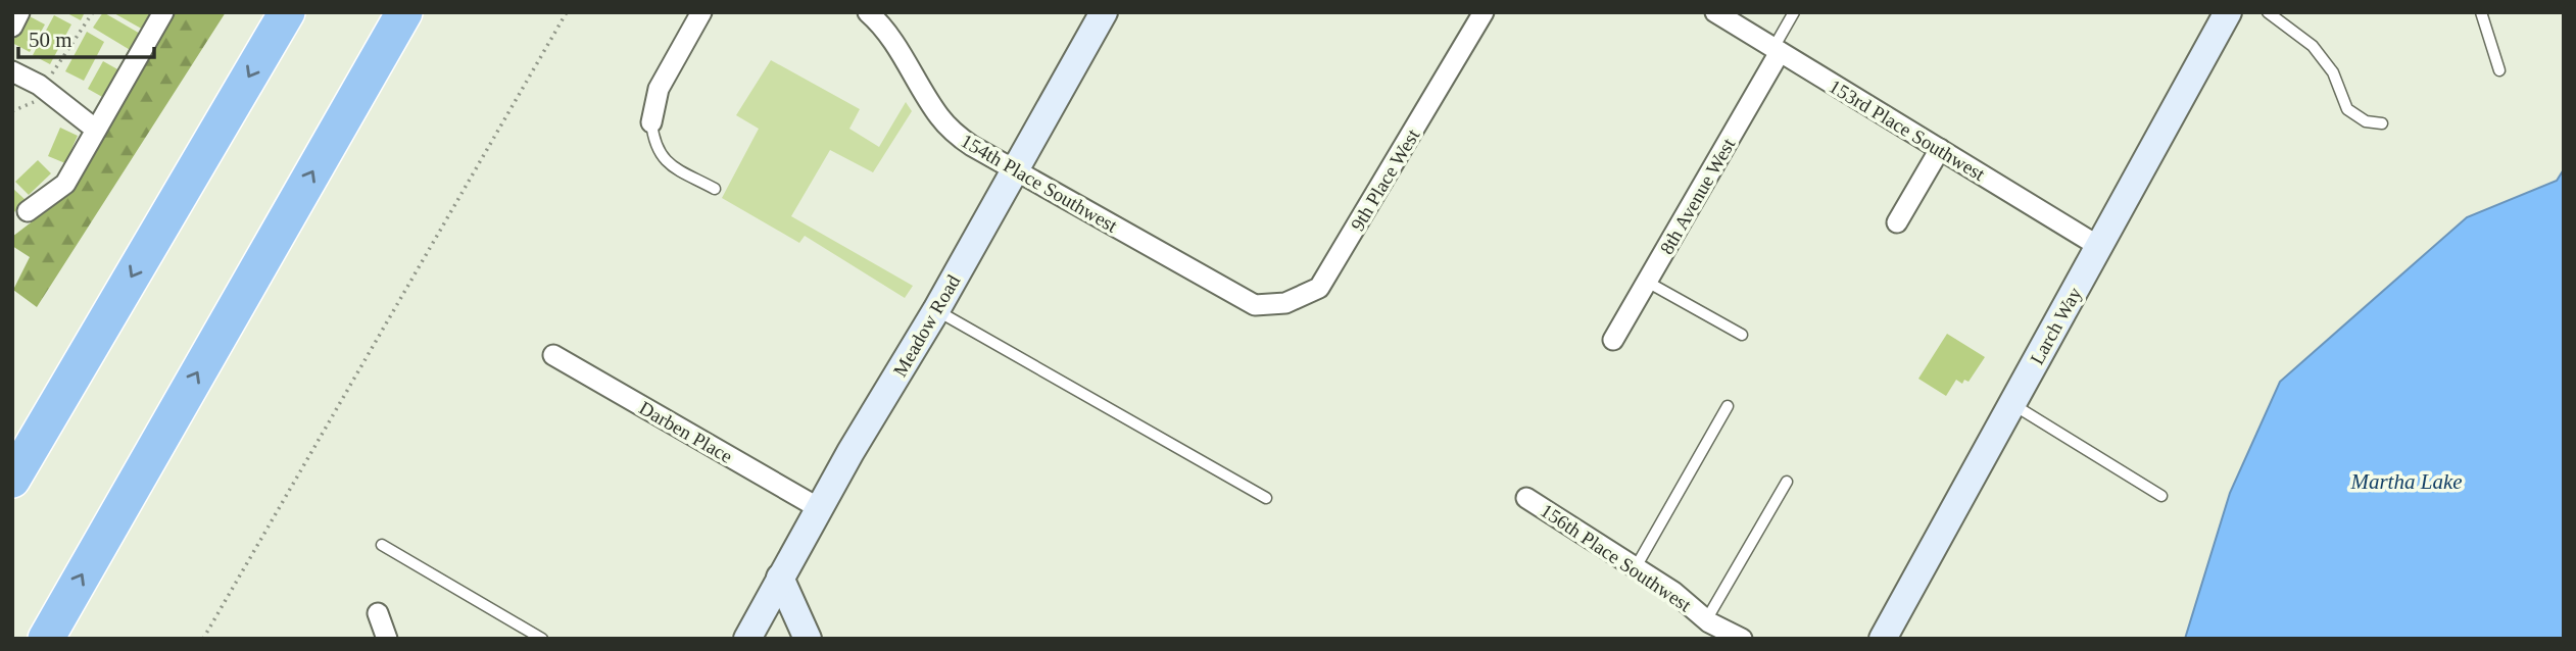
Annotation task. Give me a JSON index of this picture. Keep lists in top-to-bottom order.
{
  "streets": {
    "street": [
      "153rd Place Southwest",
      "9th Place West",
      "154th Place Southwest",
      "8th Avenue West",
      "Meadow Road",
      "Larch Way",
      "Darben Place",
      "156th Place Southwest"
    ]
  },
  "crossings": [
    ["153rd Place Southwest", "8th Avenue West"],
    ["153rd Place Southwest", "Larch Way"],
    ["9th Place West", "154th Place Southwest"],
    ["154th Place Southwest", "Meadow Road"],
    ["Meadow Road", "Darben Place"]
  ],
  "water": ["Martha Lake"],
  "scale_bar": "50 m"
}
